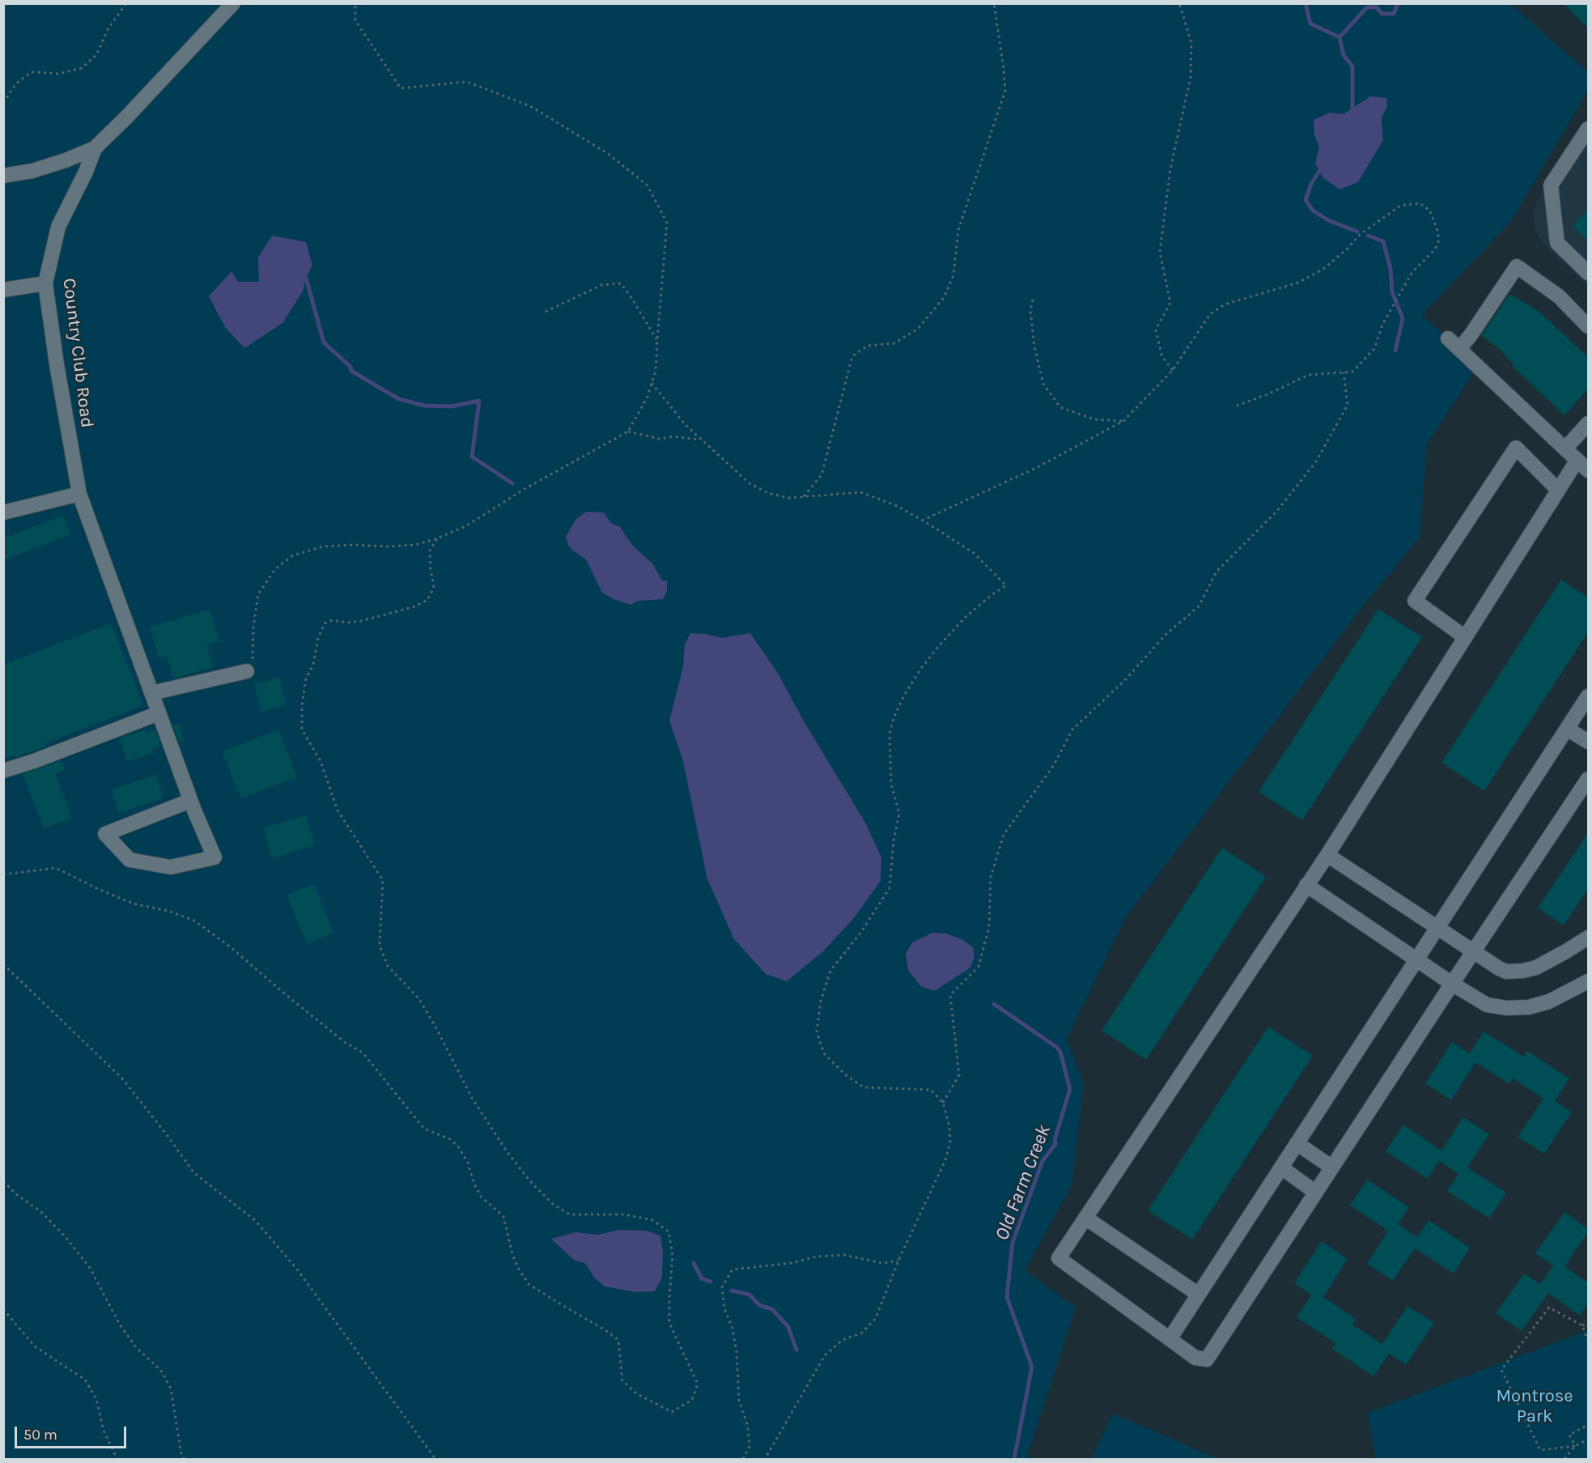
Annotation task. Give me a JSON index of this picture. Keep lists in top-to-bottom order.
{
  "streets": {
    "street": ["Country Club Road"]
  },
  "water": ["Old Farm Creek"],
  "parks": ["Montrose Park"],
  "scale_bar": "50 m"
}
